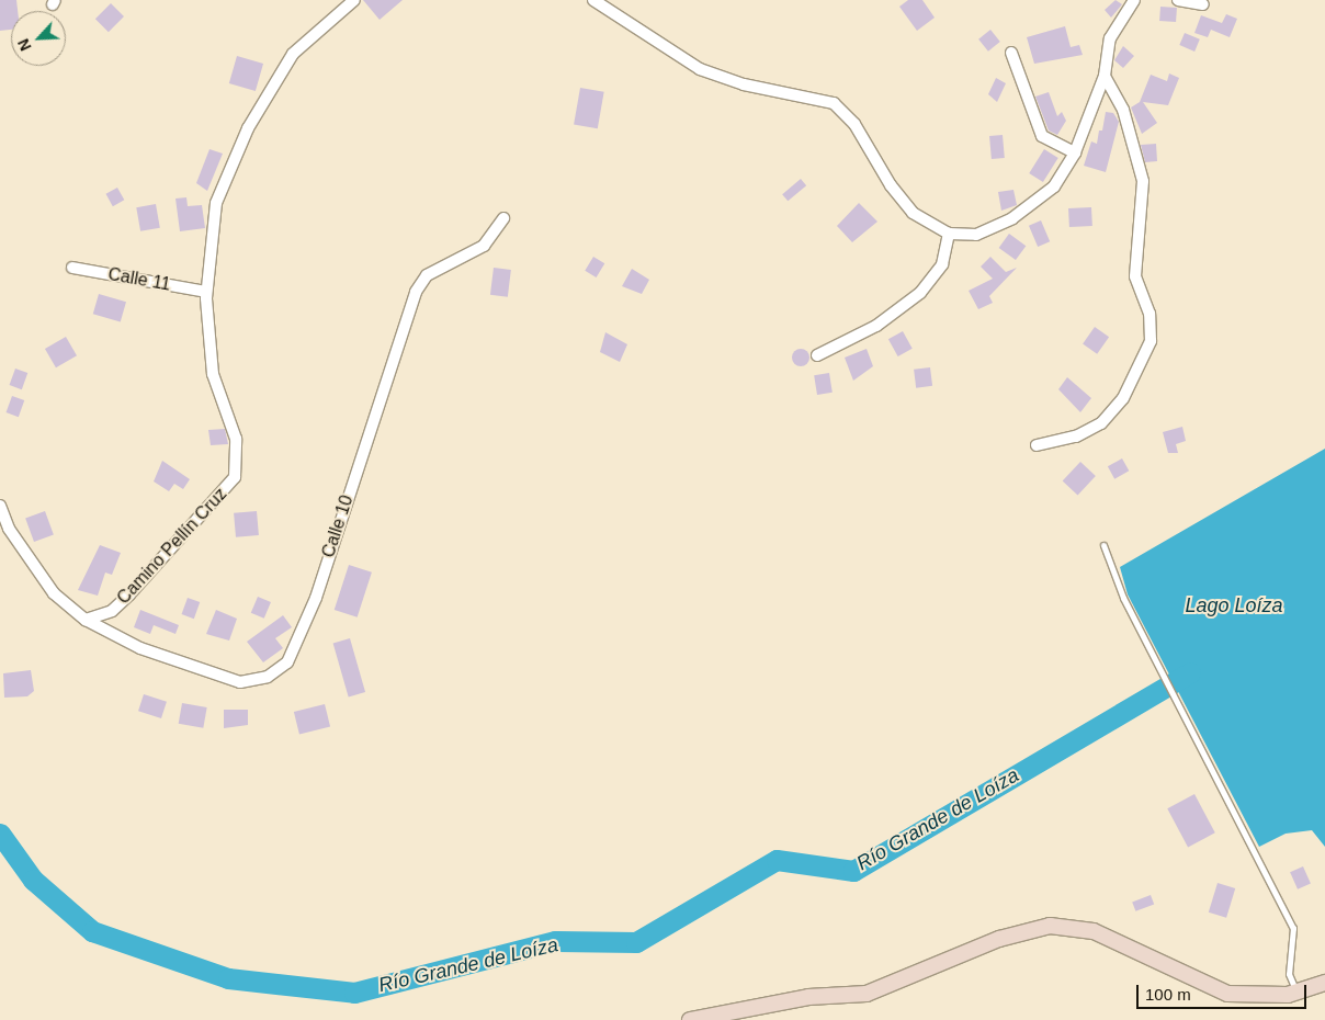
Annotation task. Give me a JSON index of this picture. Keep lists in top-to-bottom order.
{
  "streets": {
    "street": ["Calle 11", "Calle 10", "Camino Pellín Cruz"]
  },
  "crossings": [
    ["Calle 11", "Camino Pellín Cruz"],
    ["Calle 10", "Camino Pellín Cruz"]
  ],
  "water": ["Lago Loíza", "Río Grande de Loíza"],
  "scale_bar": "100 m",
  "north": "bottom left"
}
